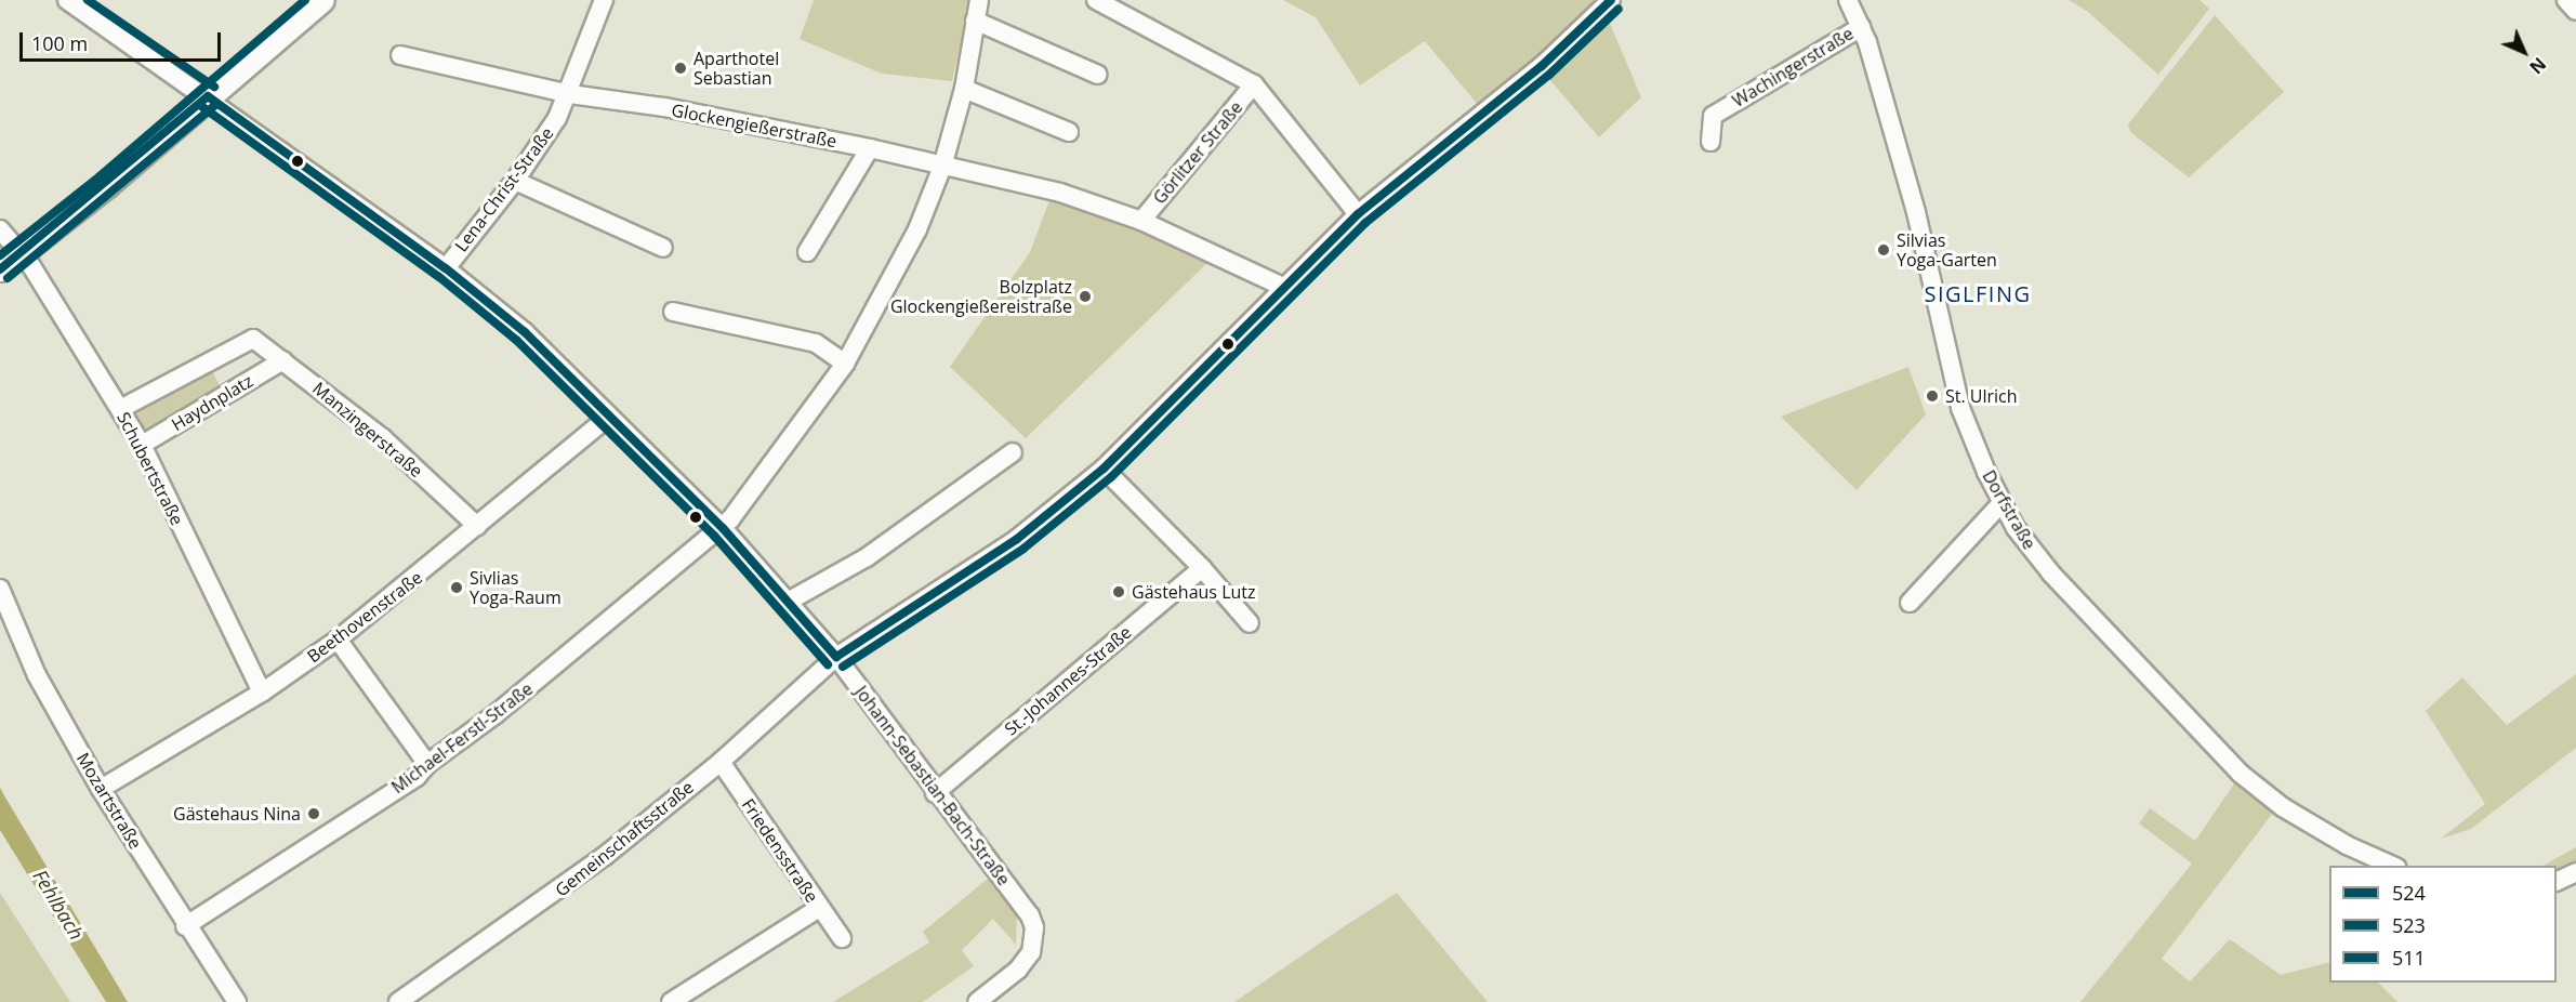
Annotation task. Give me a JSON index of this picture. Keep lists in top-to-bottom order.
{
  "streets": {
    "street": [
      "Wachingerstraße",
      "Glockengießerstraße",
      "Görlitzer Straße",
      "Lena-Christ-Straße",
      "Haydnplatz",
      "Manzingerstraße",
      "Schubertstraße",
      "Dorfstraße",
      "Beethovenstraße",
      "St.-Johannes-Straße",
      "Michael-Ferstl-Straße",
      "Johann-Sebastian-Bach-Straße",
      "Mozartstraße",
      "Gemeinschaftsstraße",
      "Friedensstraße"
    ]
  },
  "crossings": [
    ["Wachingerstraße", "Dorfstraße"],
    ["Glockengießerstraße", "Görlitzer Straße"],
    ["Glockengießerstraße", "Lena-Christ-Straße"],
    ["Glockengießerstraße", "Michael-Ferstl-Straße"],
    ["Glockengießerstraße", "Gemeinschaftsstraße"],
    ["Lena-Christ-Straße", "Johann-Sebastian-Bach-Straße"],
    ["Haydnplatz", "Manzingerstraße"],
    ["Haydnplatz", "Schubertstraße"],
    ["Manzingerstraße", "Beethovenstraße"],
    ["Schubertstraße", "Beethovenstraße"],
    ["Beethovenstraße", "Johann-Sebastian-Bach-Straße"],
    ["Beethovenstraße", "Mozartstraße"],
    ["St.-Johannes-Straße", "Johann-Sebastian-Bach-Straße"],
    ["Michael-Ferstl-Straße", "Johann-Sebastian-Bach-Straße"],
    ["Michael-Ferstl-Straße", "Mozartstraße"],
    ["Johann-Sebastian-Bach-Straße", "Gemeinschaftsstraße"],
    ["Gemeinschaftsstraße", "Friedensstraße"]
  ],
  "districts": ["SIGLFING"],
  "water": ["Fehlbach"],
  "places": [
    "Aparthotel Sebastian",
    "Silvias Yoga-Garten",
    "Bolzplatz Glockengießereistraße",
    "St. Ulrich",
    "Sivlias Yoga-Raum",
    "Gästehaus Lutz",
    "Gästehaus Nina"
  ],
  "lines": ["transit line 524", "transit line 511", "transit line 523"],
  "legend": ["524", "523", "511"],
  "scale_bar": "100 m",
  "north": "bottom right"
}
